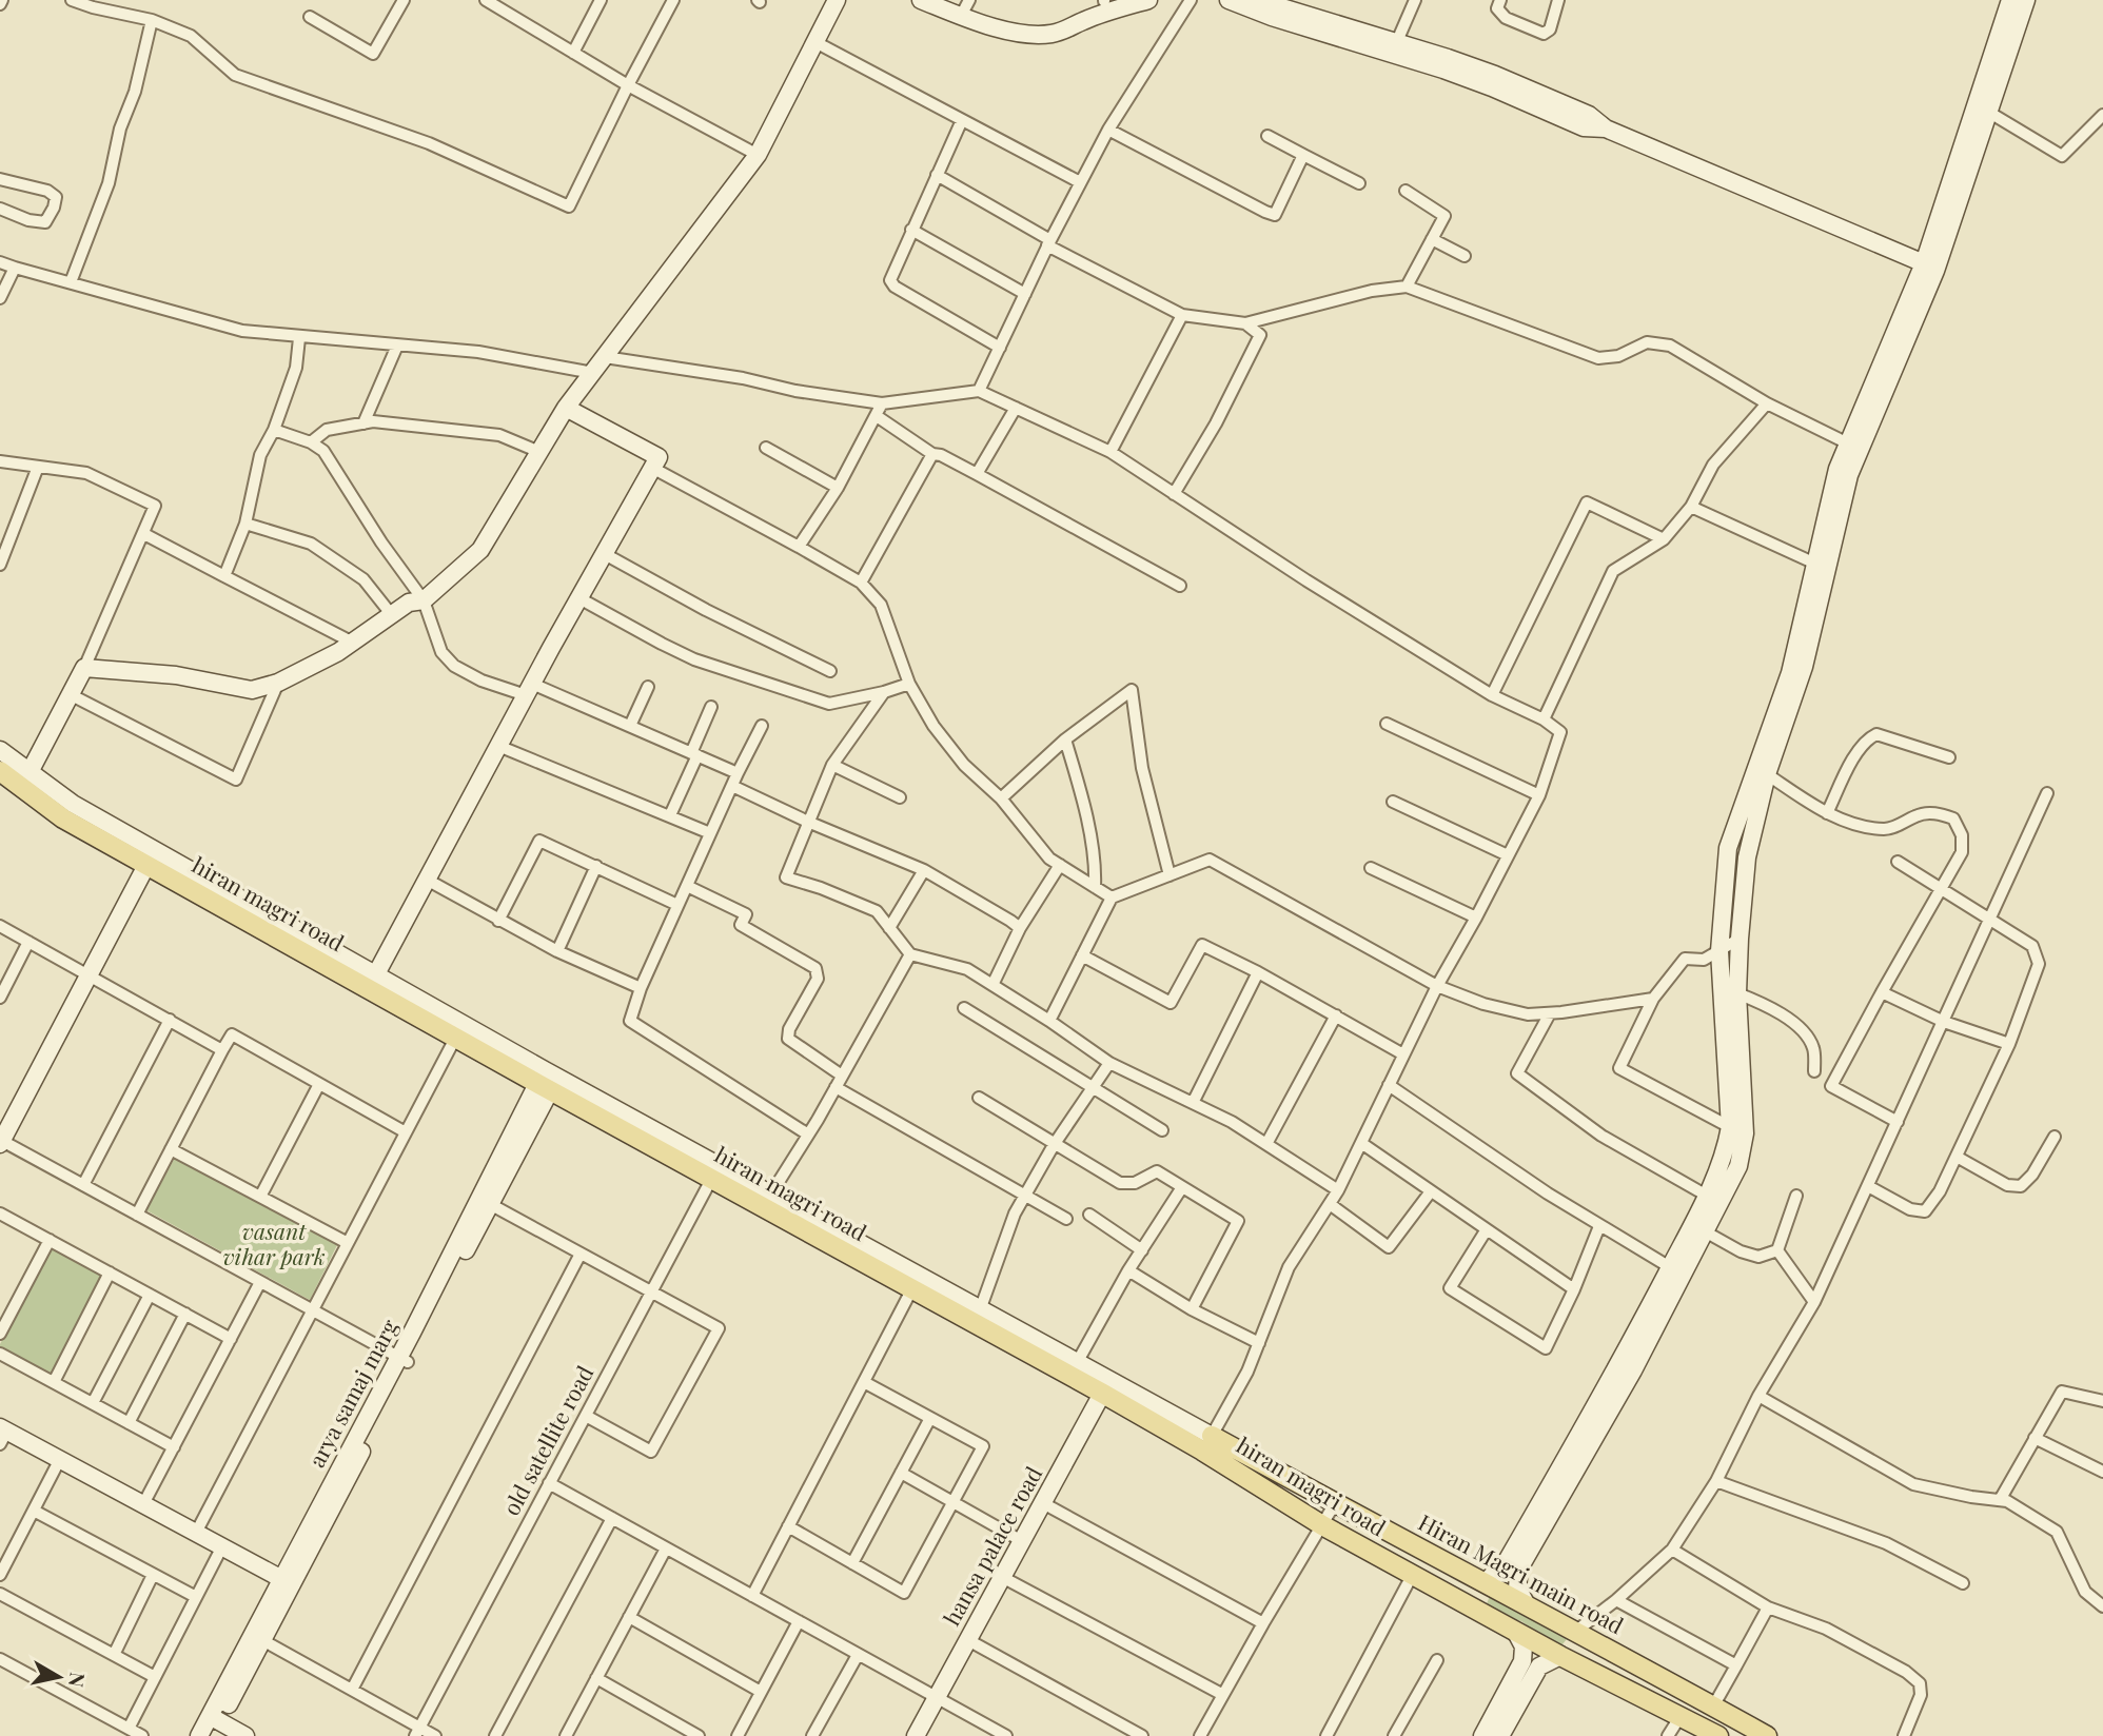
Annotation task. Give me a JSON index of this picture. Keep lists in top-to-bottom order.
{
  "streets": {
    "main road": ["hiran magri road", "Hiran Magri main road"],
    "street": ["arya samaj marg", "old satellite road", "hansa palace road"]
  },
  "crossings": [
    ["hiran magri road", "arya samaj marg"],
    ["hiran magri road", "old satellite road"],
    ["hiran magri road", "hansa palace road"]
  ],
  "parks": ["vasant vihar park"],
  "north": "right"
}
